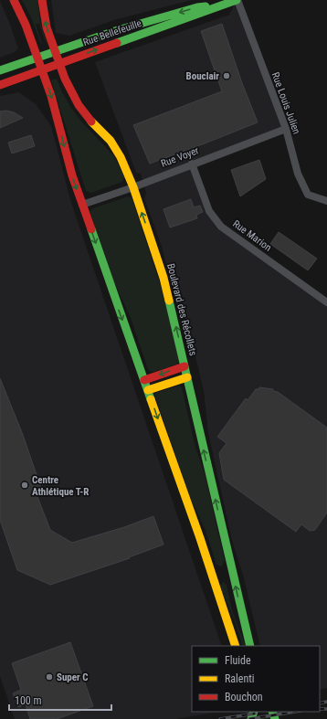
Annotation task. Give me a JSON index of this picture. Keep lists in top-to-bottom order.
{
  "streets": {
    "main road": ["Rue Bellefeuille", "Boulevard des Récollets"],
    "street": ["Rue Louis Julien", "Rue Voyer", "Rue Marion"]
  },
  "crossings": [
    ["Rue Bellefeuille", "Rue Louis Julien"],
    ["Rue Bellefeuille", "Boulevard des Récollets"],
    ["Rue Louis Julien", "Rue Voyer"],
    ["Rue Voyer", "Rue Marion"],
    ["Rue Voyer", "Boulevard des Récollets"]
  ],
  "places": ["Bouclair", "Centre Athlétique T-R", "Super C"],
  "legend": ["Fluide", "Ralenti", "Bouchon"],
  "scale_bar": "100 m"
}
